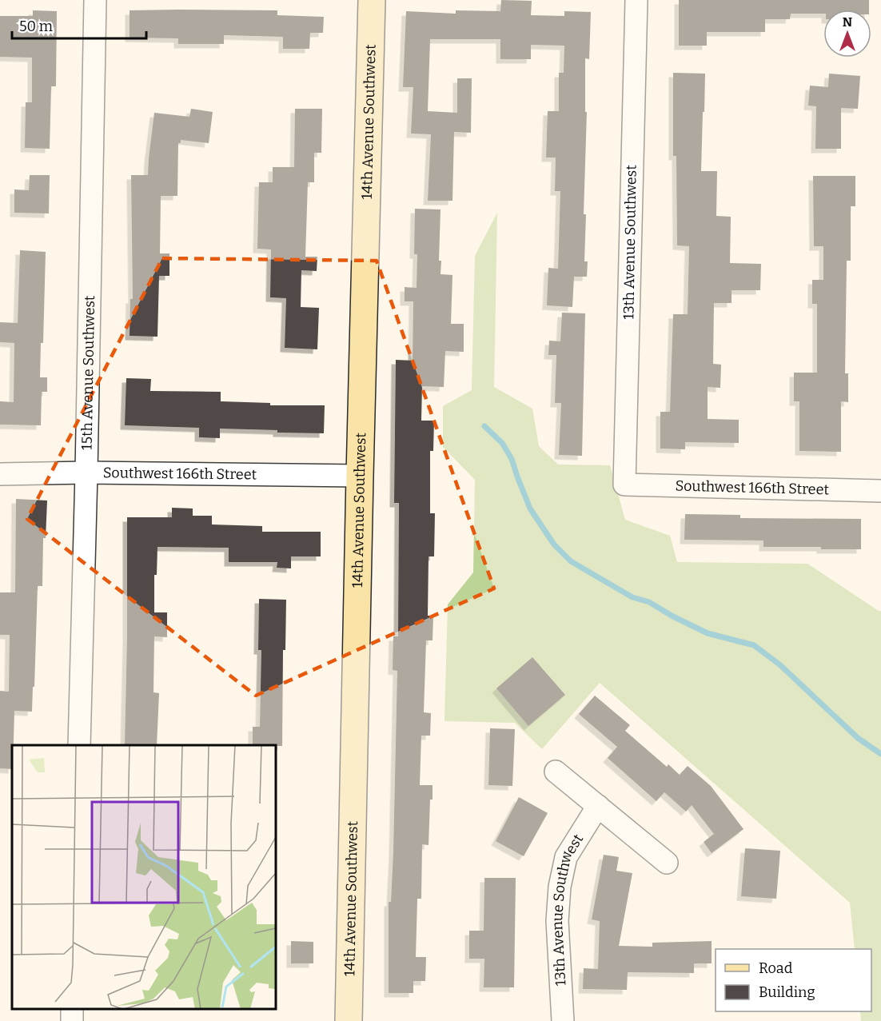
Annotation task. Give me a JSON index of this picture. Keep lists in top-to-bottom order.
{
  "streets": {
    "street": [
      "14th Avenue Southwest",
      "13th Avenue Southwest",
      "15th Avenue Southwest",
      "Southwest 166th Street"
    ]
  },
  "crossings": [
    ["14th Avenue Southwest", "Southwest 166th Street"],
    ["13th Avenue Southwest", "Southwest 166th Street"],
    ["15th Avenue Southwest", "Southwest 166th Street"]
  ],
  "legend": ["Road", "Building"],
  "scale_bar": "50 m",
  "north": "top"
}
